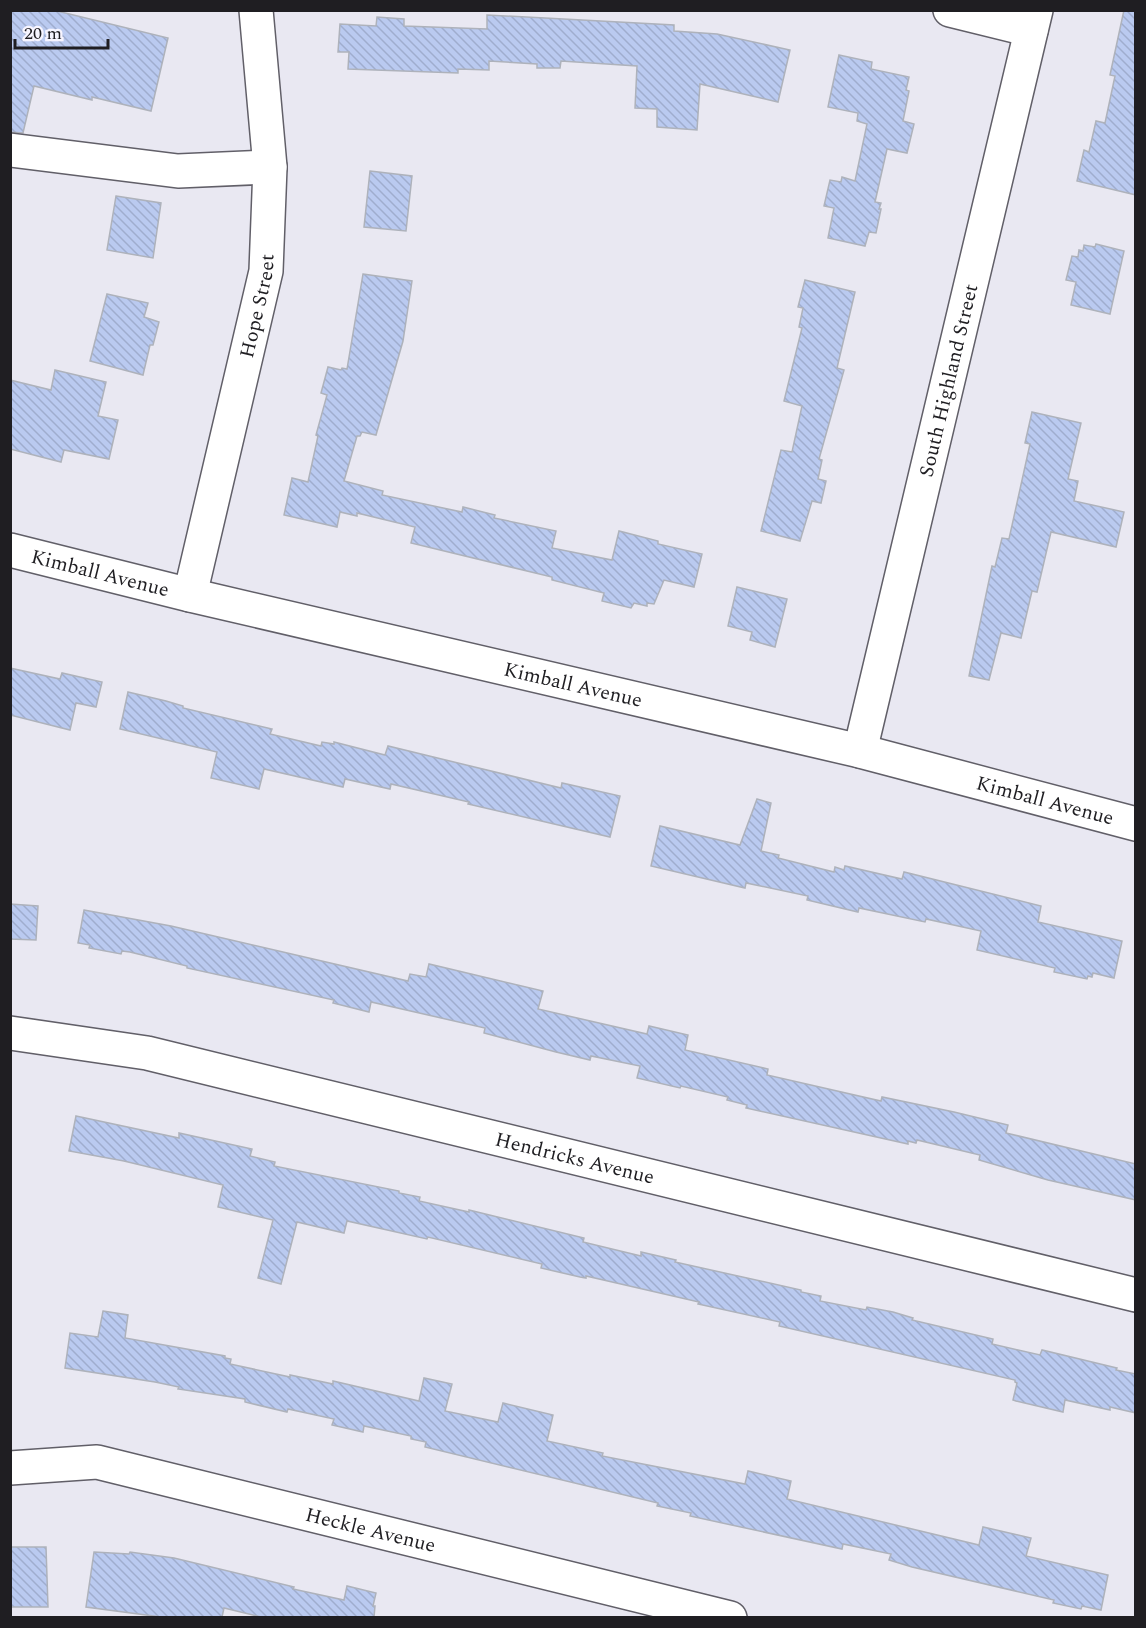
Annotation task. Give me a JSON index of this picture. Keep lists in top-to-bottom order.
{
  "streets": {
    "street": [
      "Hope Street",
      "South Highland Street",
      "Kimball Avenue",
      "Hendricks Avenue",
      "Heckle Avenue"
    ]
  },
  "crossings": [
    ["Hope Street", "Kimball Avenue"],
    ["South Highland Street", "Kimball Avenue"]
  ],
  "scale_bar": "20 m"
}
